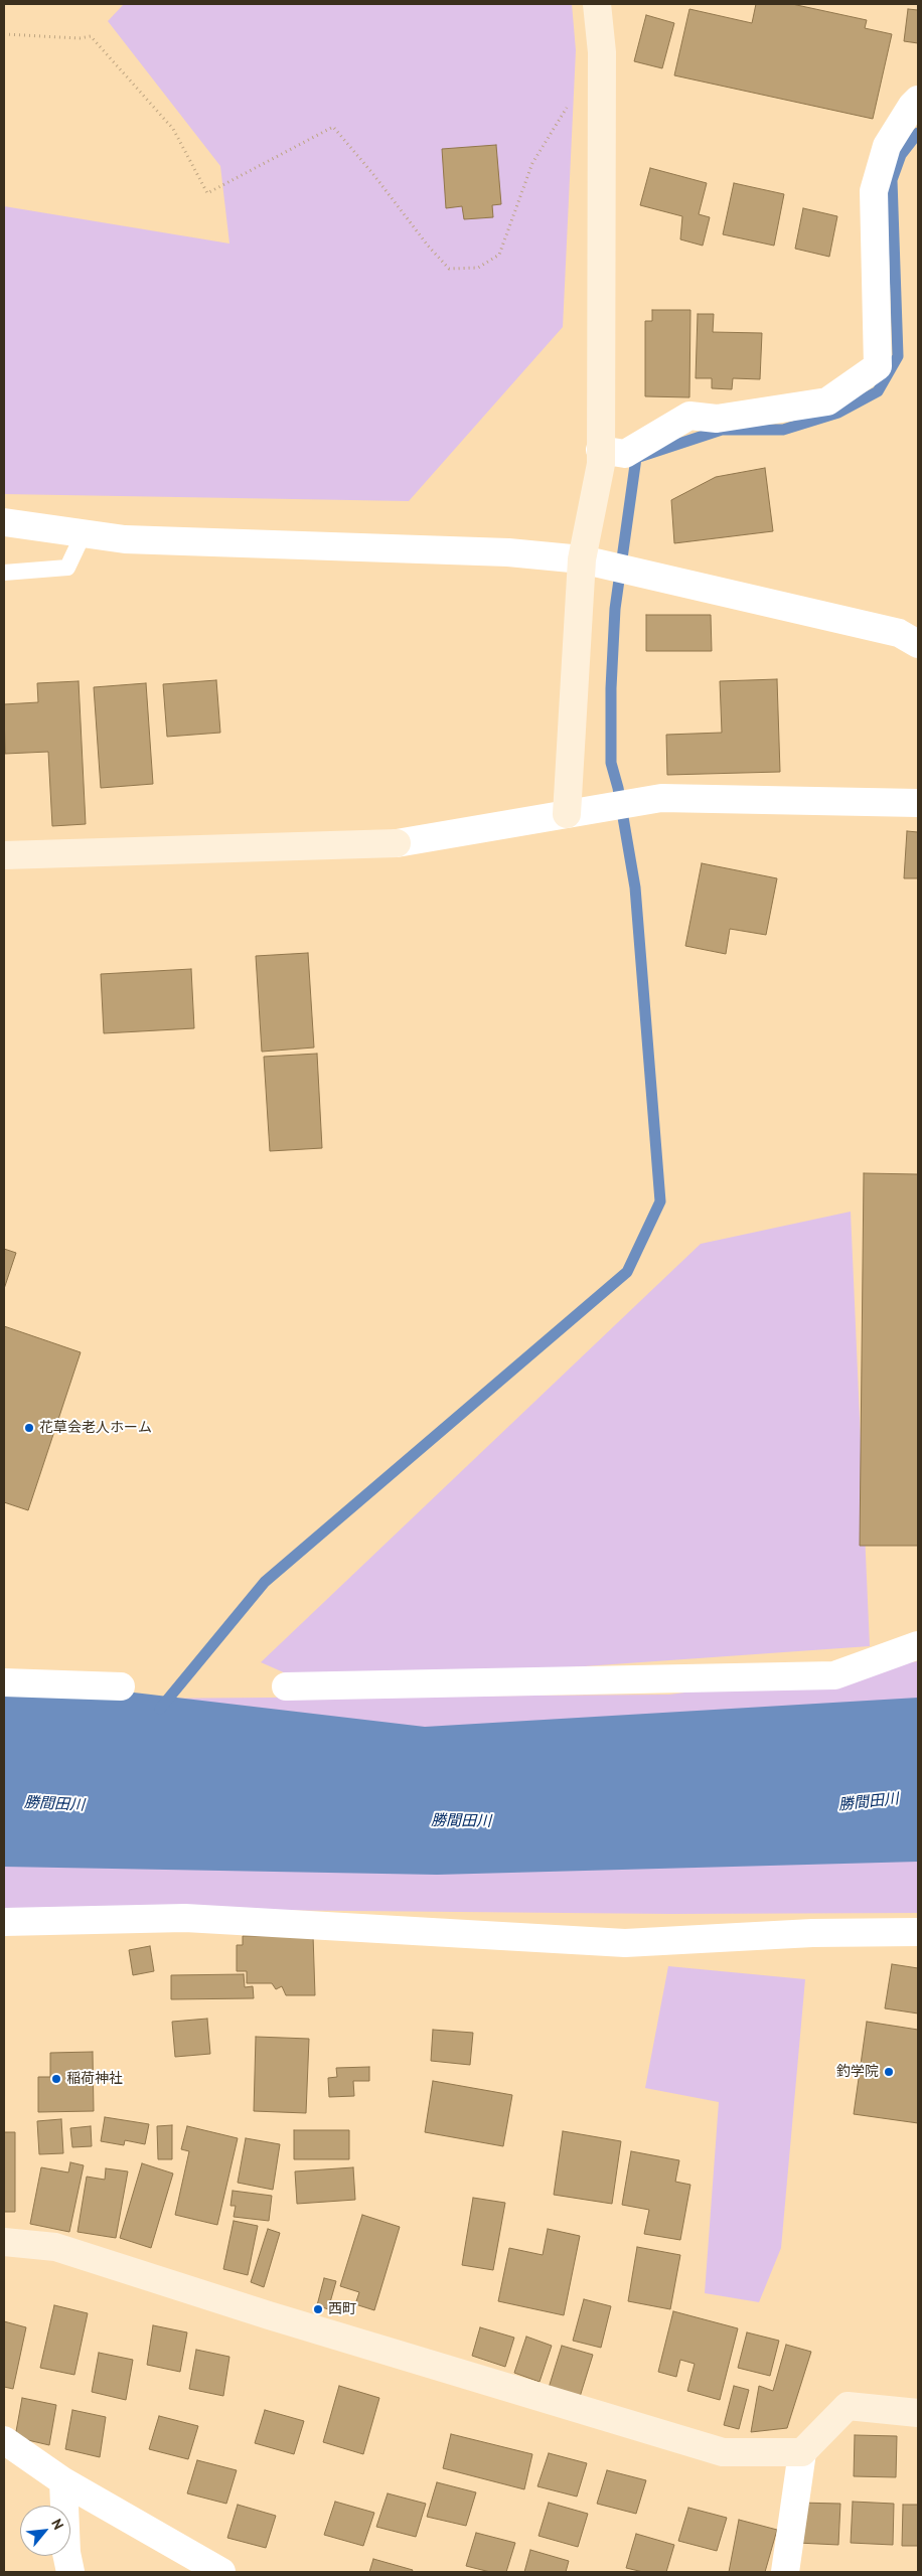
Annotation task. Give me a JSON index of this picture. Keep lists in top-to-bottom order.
{
  "water": ["勝間田川"],
  "places": [
    "花草会老人ホーム",
    "釣学院",
    "稲荷神社",
    "西町"
  ],
  "north": "top right"
}
